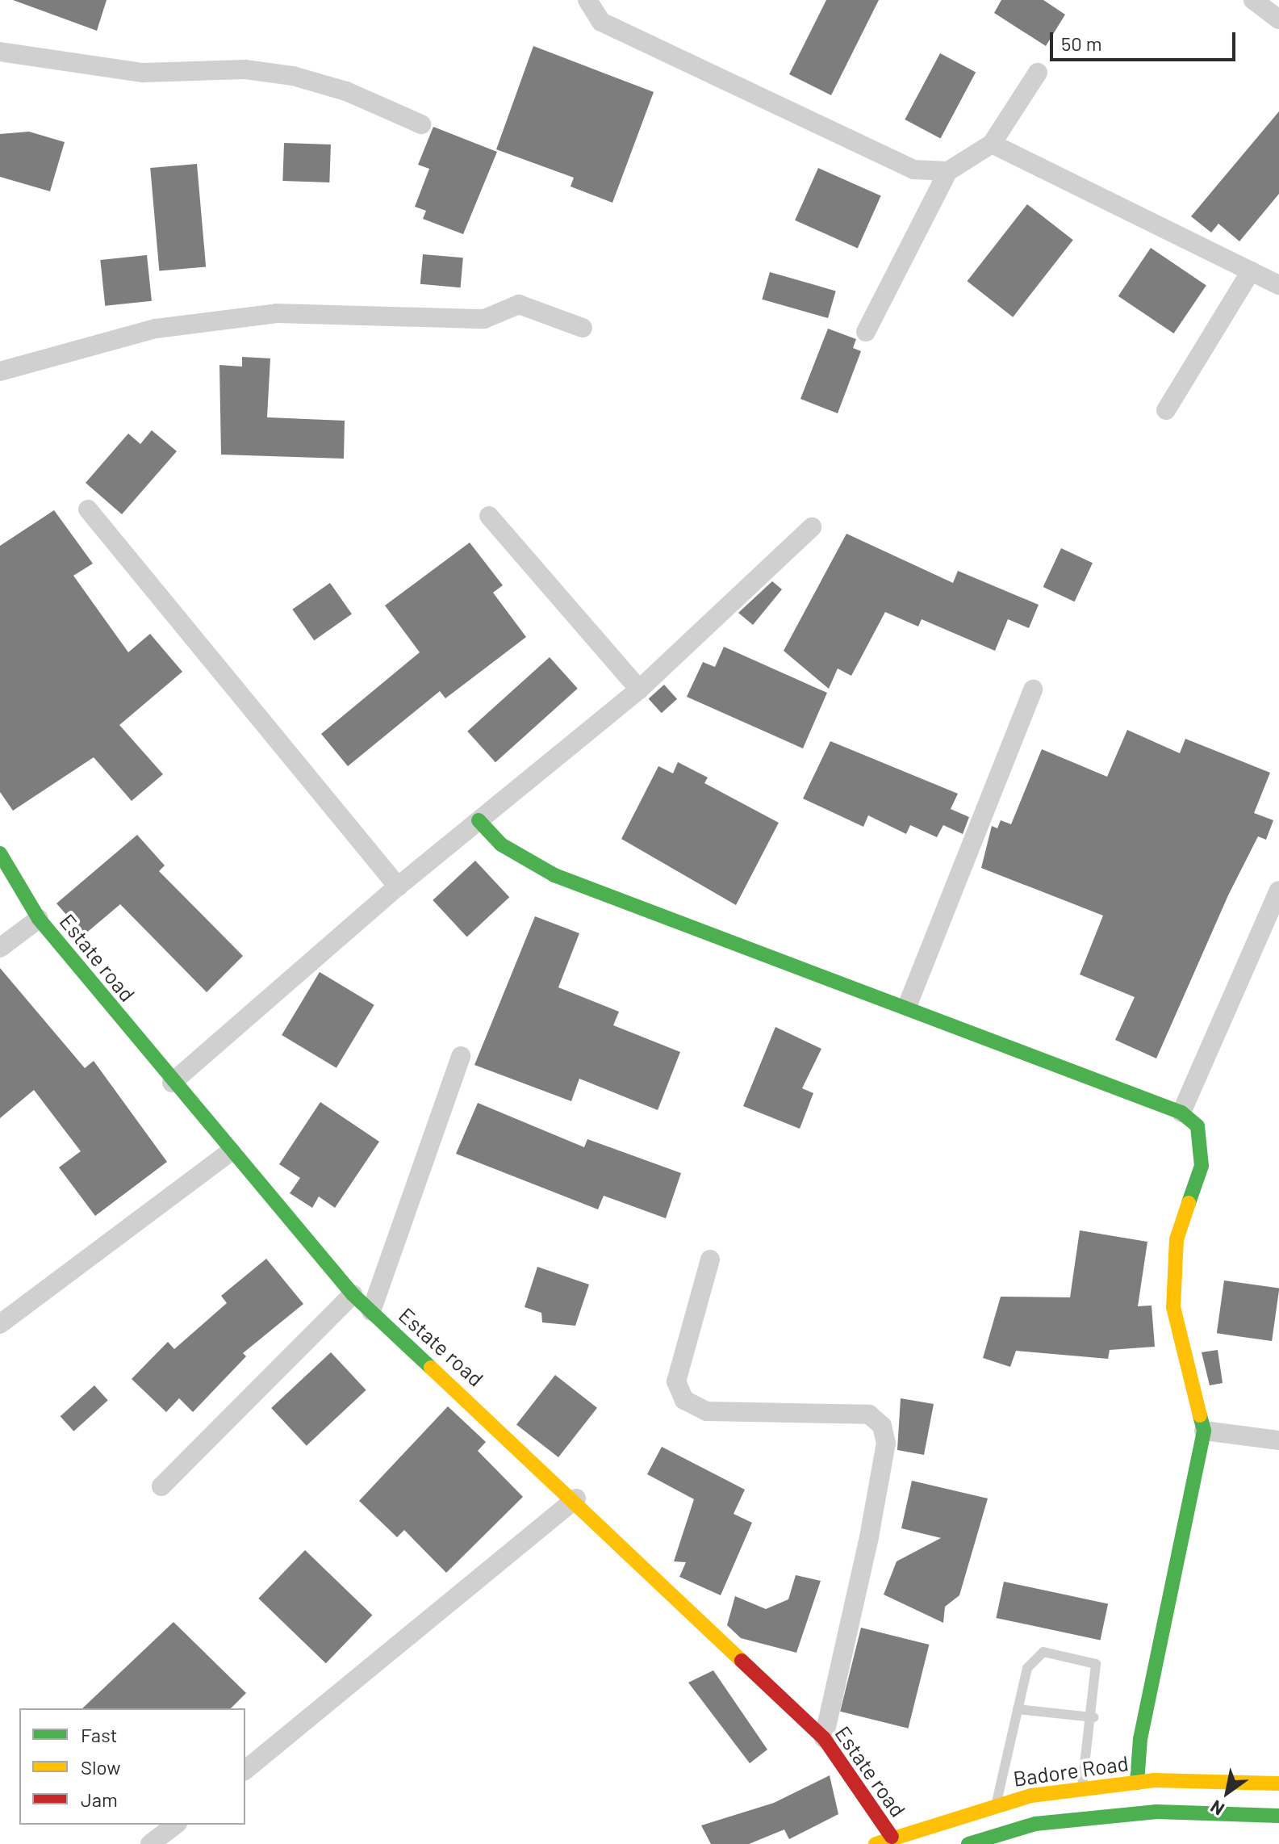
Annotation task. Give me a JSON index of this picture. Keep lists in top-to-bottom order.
{
  "streets": {
    "street": ["Estate road", "Badore Road"]
  },
  "crossings": [
    ["Estate road", "Badore Road"]
  ],
  "legend": ["Fast", "Slow", "Jam"],
  "scale_bar": "50 m",
  "north": "bottom left"
}
